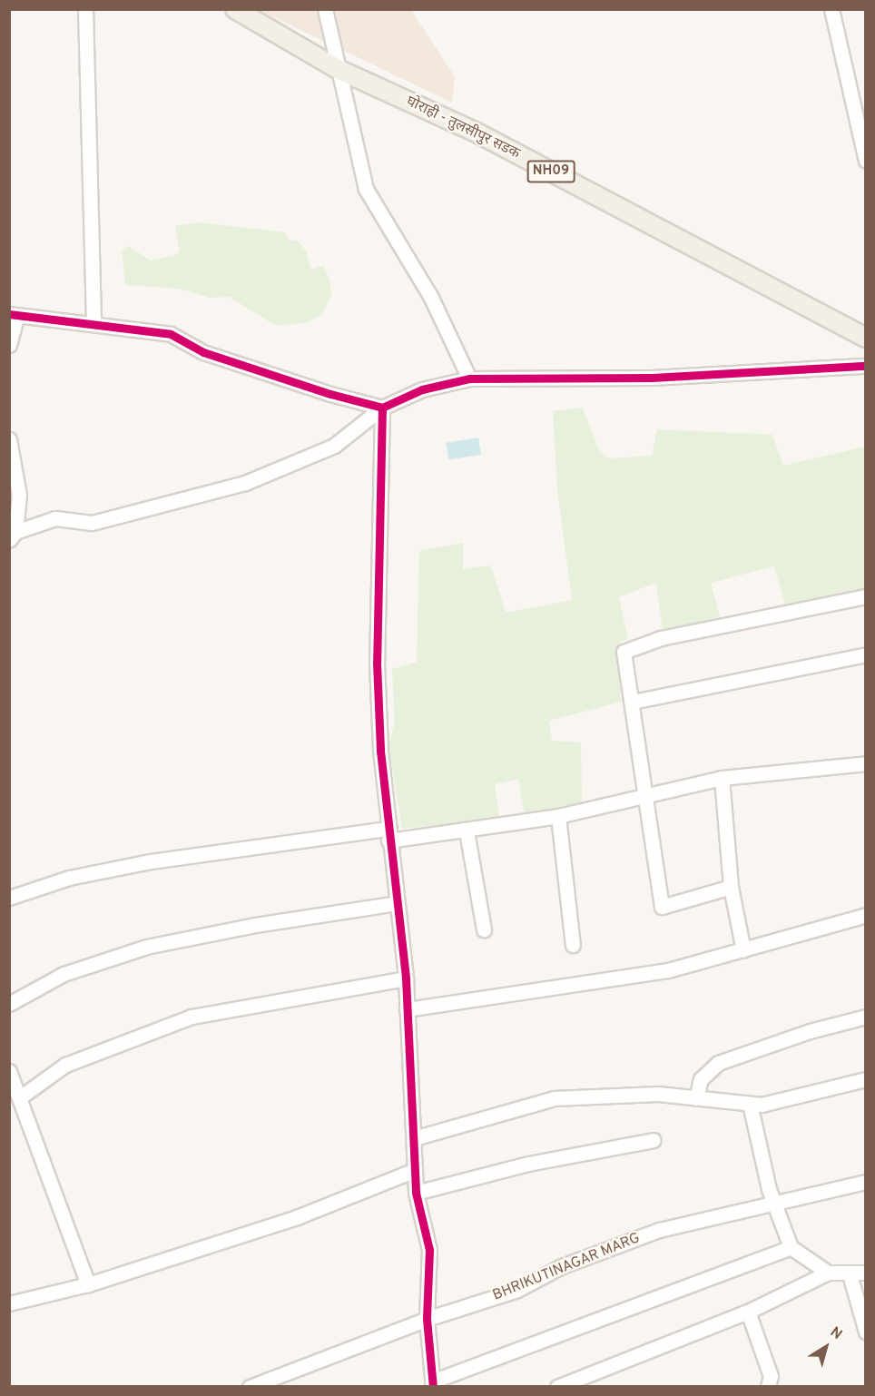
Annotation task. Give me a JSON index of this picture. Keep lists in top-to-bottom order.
{
  "streets": {
    "main road": ["घोराही - तुलसीपुर सडक", "NH09"],
    "street": ["BHRIKUTINAGAR MARG"]
  },
  "north": "top right"
}
